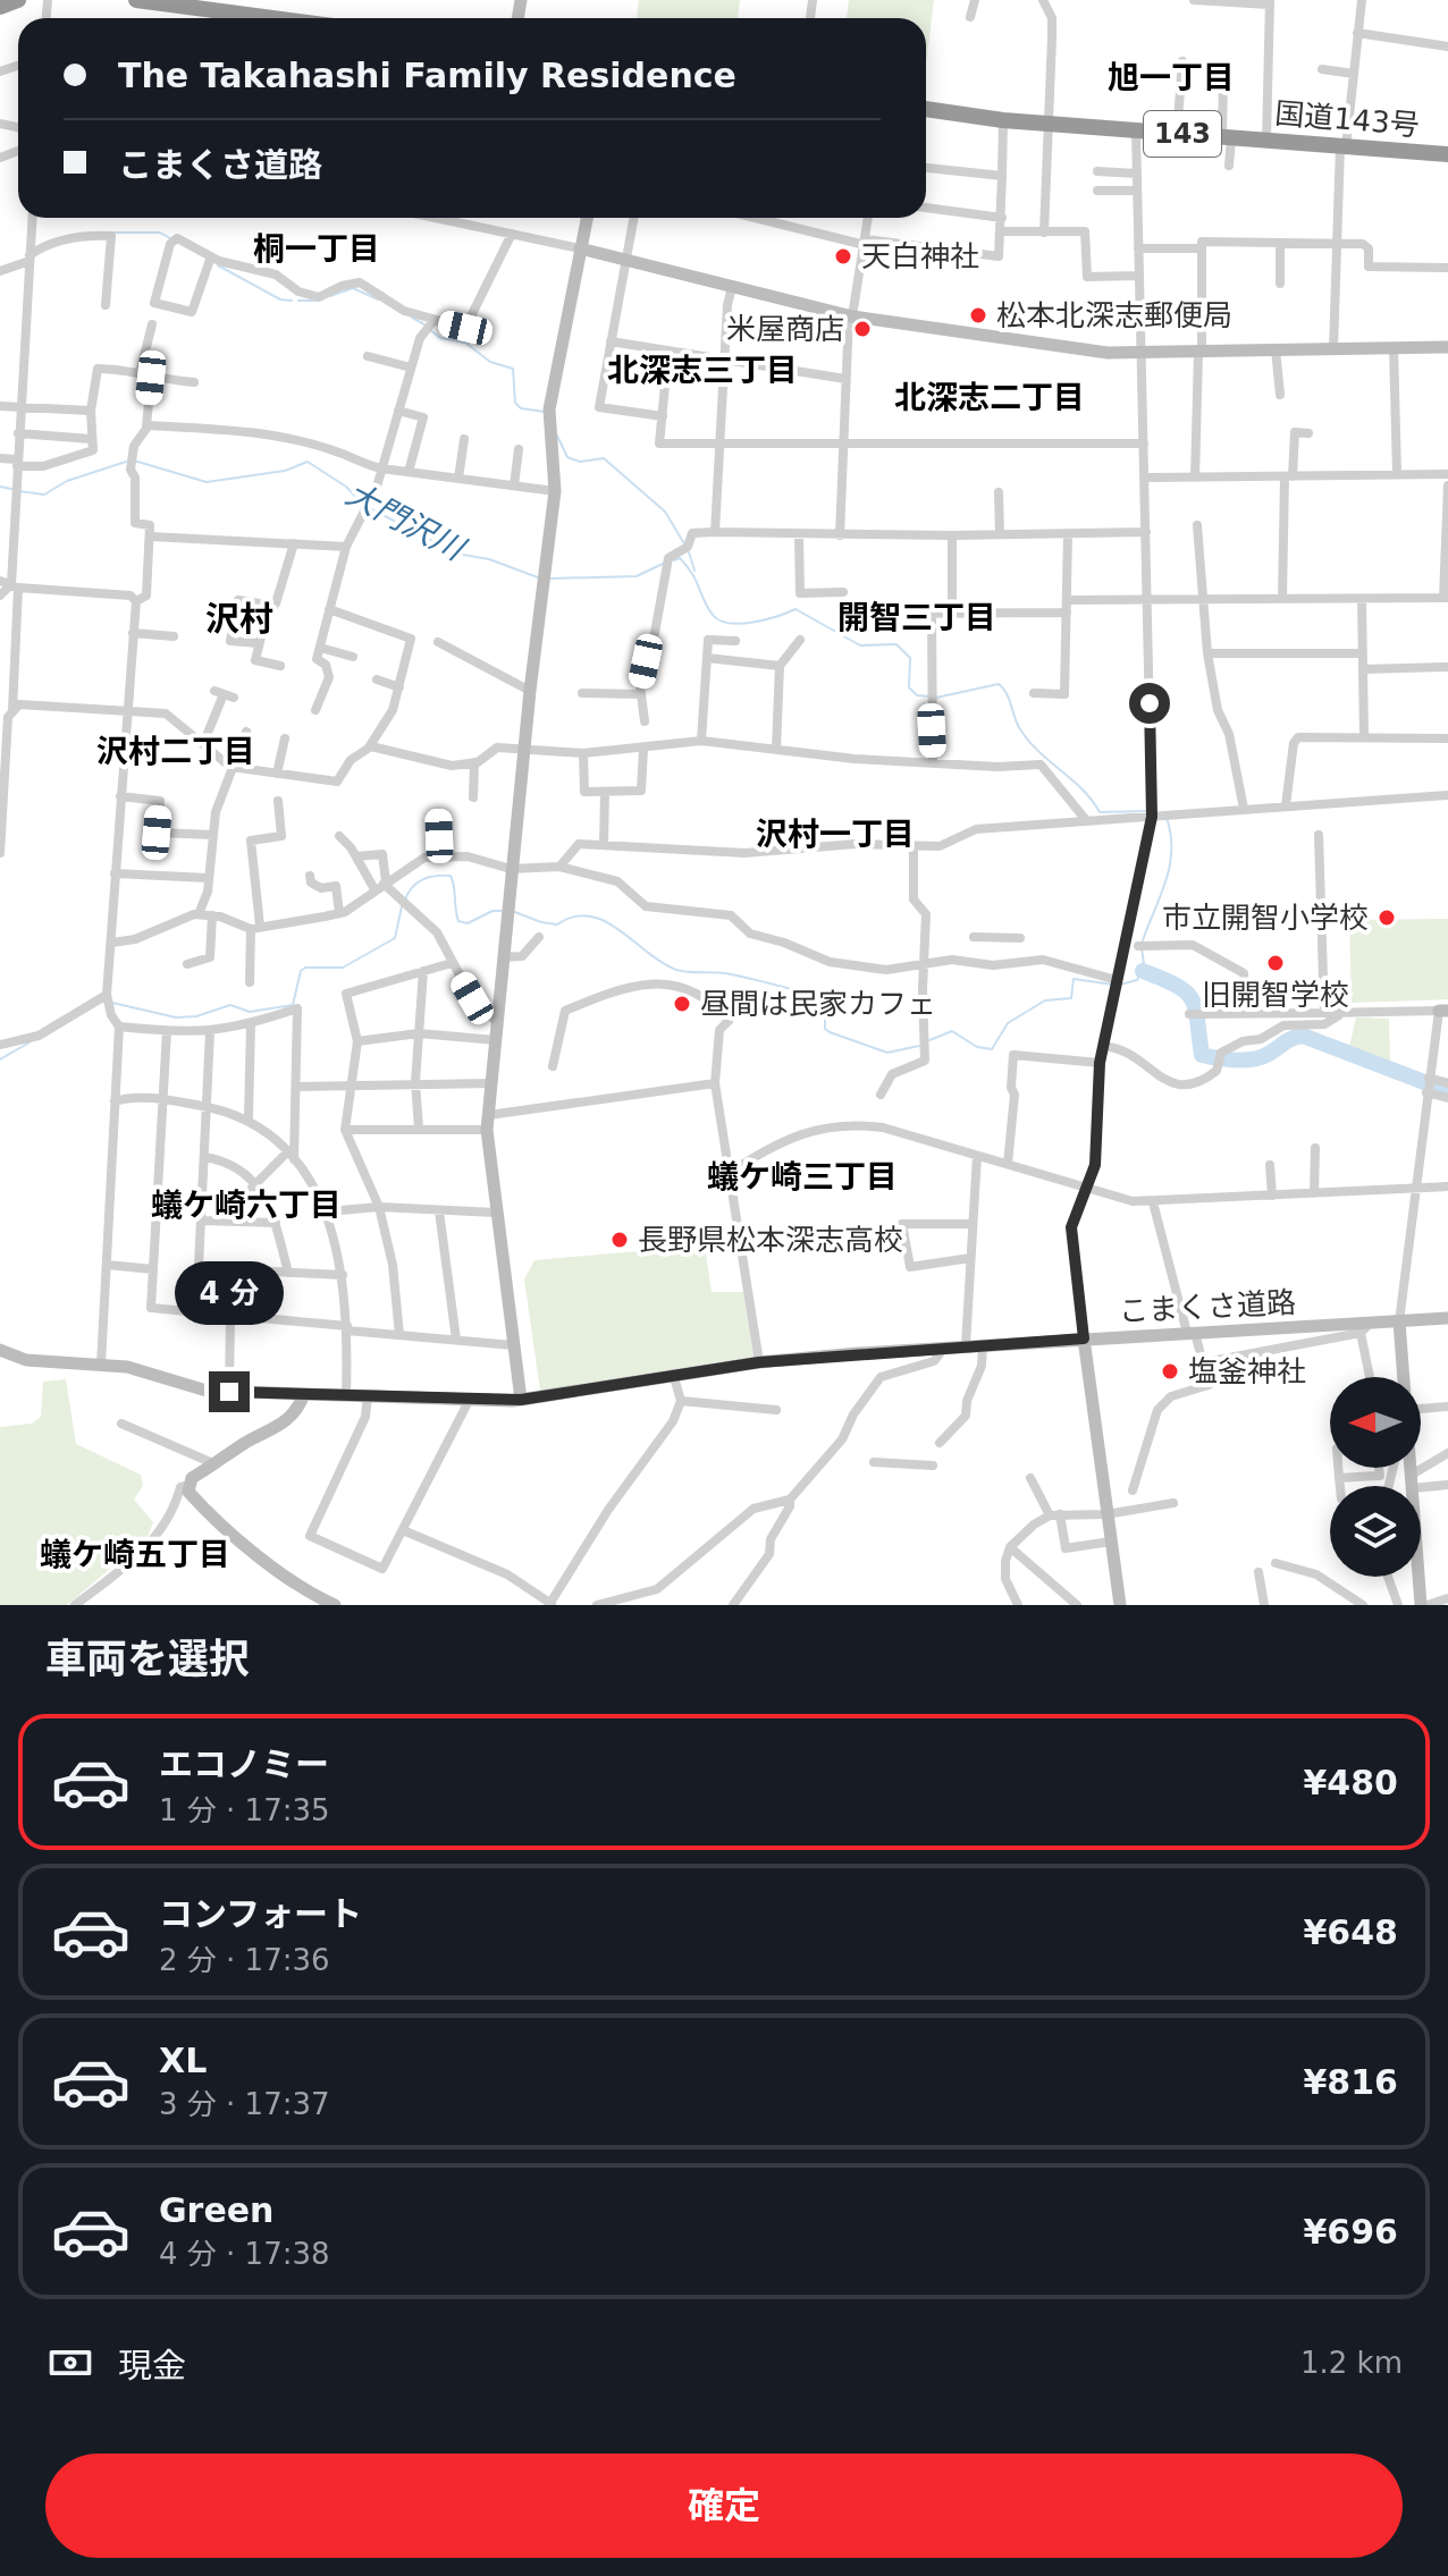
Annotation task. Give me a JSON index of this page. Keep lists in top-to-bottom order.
{
  "streets": {
    "highway": ["国道143号", "143"],
    "street": ["こまくさ道路"]
  },
  "districts": [
    "旭一丁目",
    "桐一丁目",
    "北深志三丁目",
    "北深志二丁目",
    "開智三丁目",
    "沢村",
    "沢村二丁目",
    "沢村一丁目",
    "蟻ケ崎三丁目",
    "蟻ケ崎六丁目",
    "蟻ケ崎五丁目"
  ],
  "water": ["大門沢川"],
  "places": [
    "天白神社",
    "松本北深志郵便局",
    "米屋商店",
    "市立開智小学校",
    "旧開智学校",
    "昼間は民家カフェ",
    "長野県松本深志高校",
    "塩釜神社"
  ],
  "north": "left",
  "page": {
    "banner": ["The Takahashi Family Residence", "こまくさ道路"],
    "bubble": "4 分",
    "heading": "車両を選択",
    "list": [
      {
        "name": "エコノミー",
        "note": "1 分 · 17:35",
        "value": "¥480"
      },
      {
        "name": "コンフォート",
        "note": "2 分 · 17:36",
        "value": "¥648"
      },
      {
        "name": "XL",
        "note": "3 分 · 17:37",
        "value": "¥816"
      },
      {
        "name": "Green",
        "note": "4 分 · 17:38",
        "value": "¥696"
      }
    ],
    "pay": ["現金", "1.2 km"],
    "buttons": "確定"
  }
}
